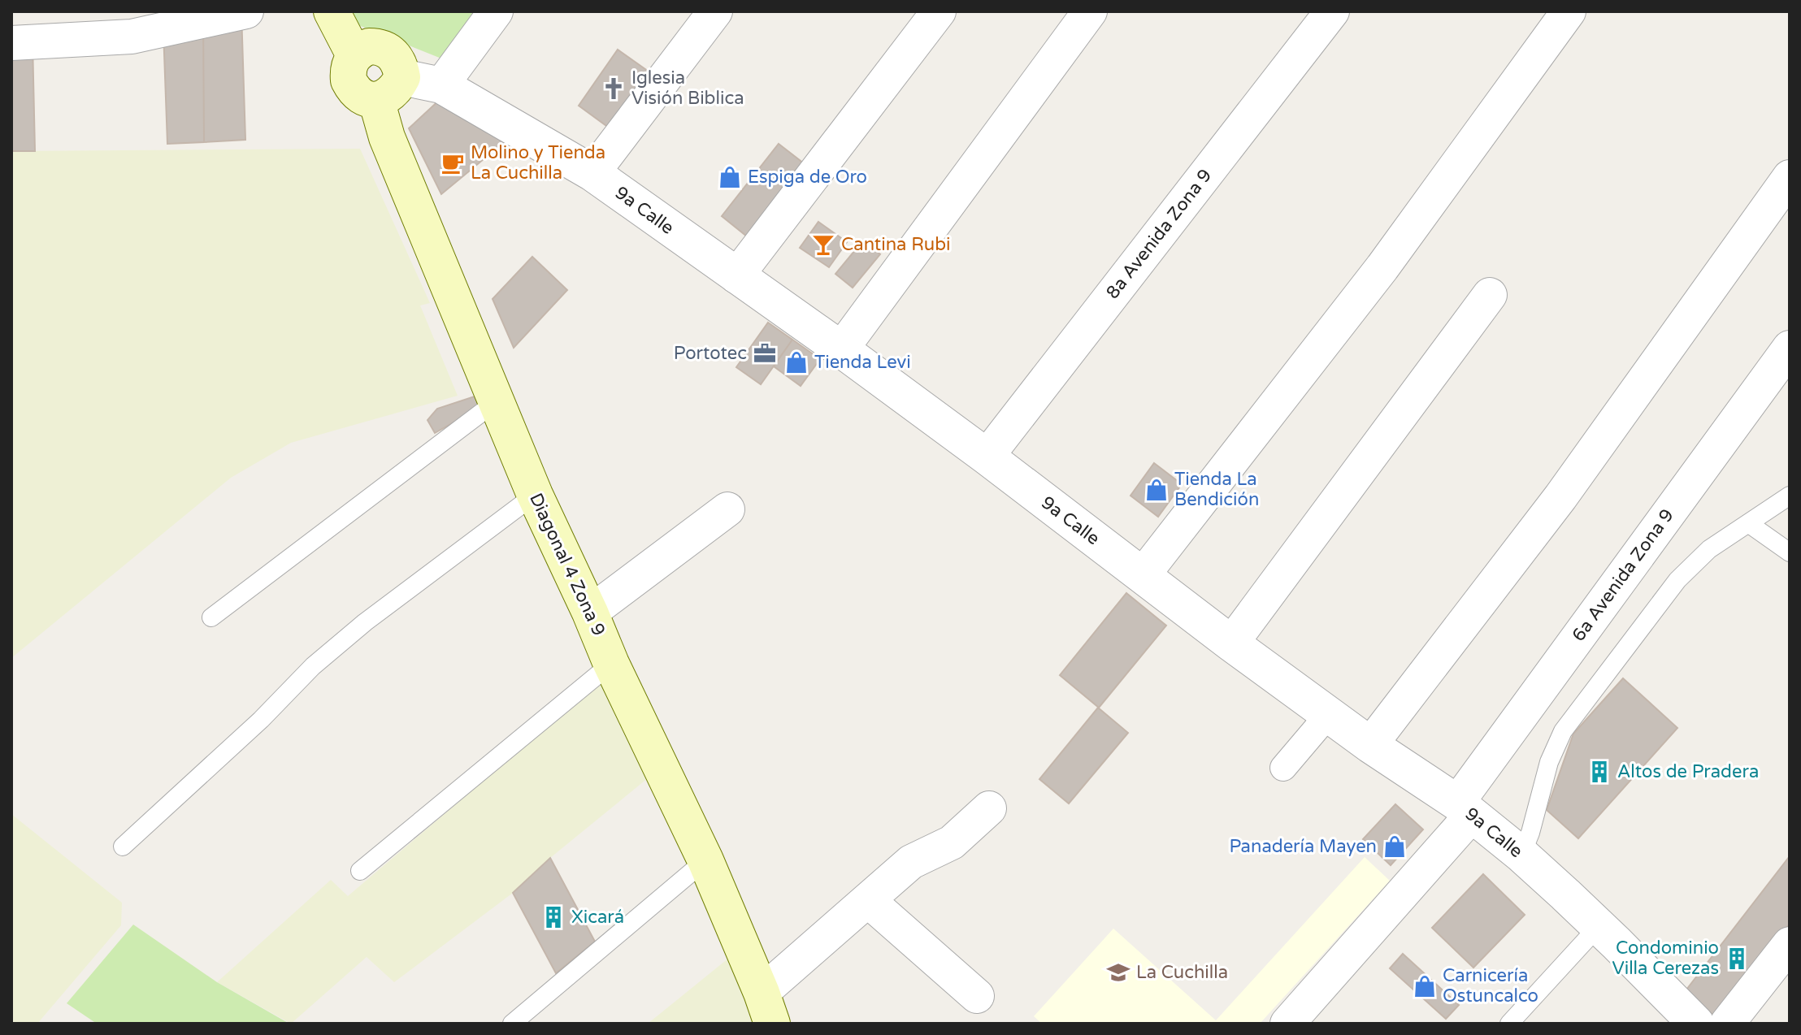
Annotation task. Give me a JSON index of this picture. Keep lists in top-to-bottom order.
{
  "streets": {
    "main road": ["Diagonal 4 Zona 9"],
    "street": ["9a Calle", "8a Avenida Zona 9", "6a Avenida Zona 9"]
  },
  "crossings": [
    ["9a Calle", "8a Avenida Zona 9"],
    ["9a Calle", "Diagonal 4 Zona 9"],
    ["9a Calle", "6a Avenida Zona 9"]
  ],
  "places": {
    "church": ["Iglesia Visión Biblica"],
    "cafe": ["Molino y Tienda La Cuchilla"],
    "shop": [
      "Espiga de Oro",
      "Tienda Levi",
      "Tienda La Bendición",
      "Panadería Mayen",
      "Carnicería Ostuncalco"
    ],
    "bar": ["Cantina Rubi"],
    "office": ["Portotec"],
    "building": ["Altos de Pradera", "Xicará", "Condominio Villa Cerezas"],
    "school or university": ["La Cuchilla"]
  }
}
